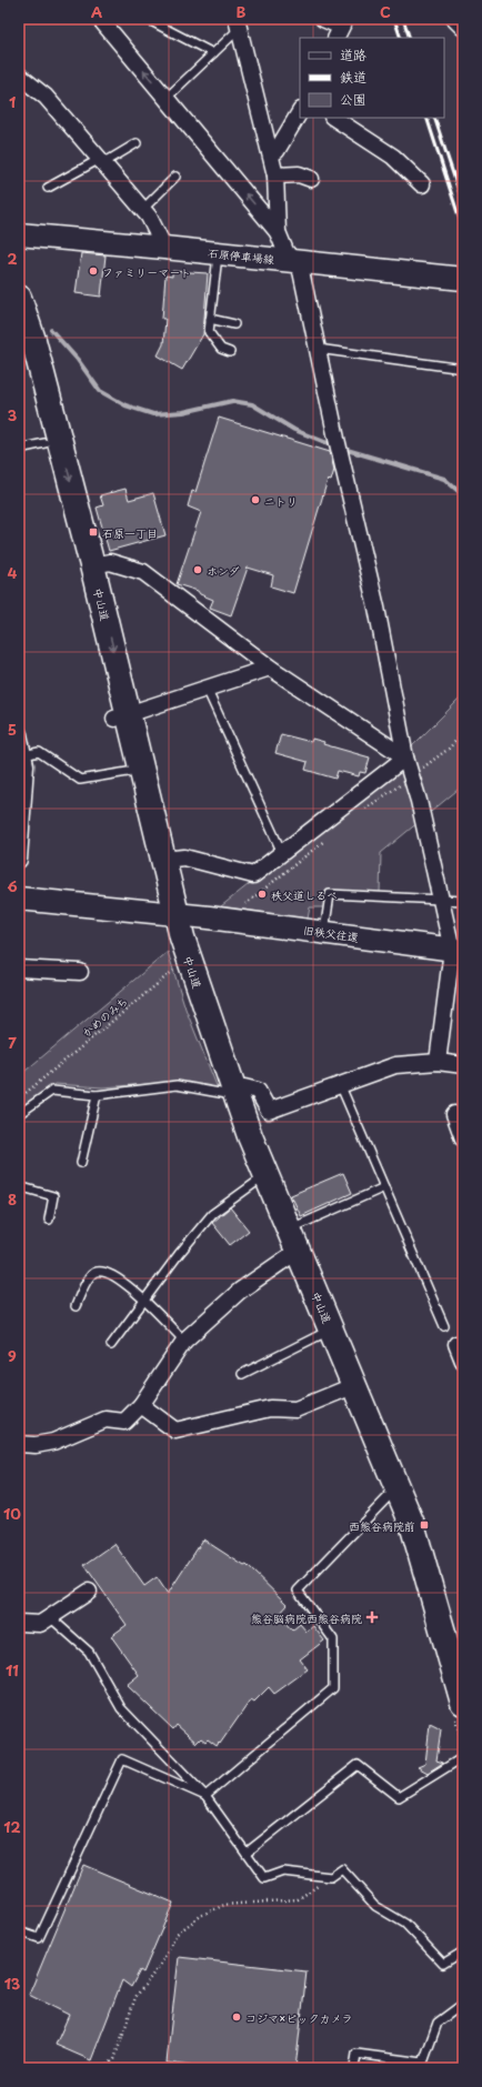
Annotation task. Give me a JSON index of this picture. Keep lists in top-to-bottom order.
{
  "streets": {
    "highway": ["中山道"],
    "main road": ["石原停車場線", "旧秩父往還"],
    "path": ["かめのみち"]
  },
  "crossings": [
    ["中山道", "旧秩父往還"]
  ],
  "places": {
    "other": [
      "ファミリーマート",
      "ニトリ",
      "ホンダ",
      "秩父道しるべ",
      "コジマ×ビックカメラ"
    ],
    "transit": ["石原一丁目", "西熊谷病院前"],
    "health": ["熊谷脳病院西熊谷病院"]
  },
  "legend": ["道路", "鉄道", "公園"],
  "grid": {
    "columns": ["A", "B", "C"],
    "rows": [
      "1",
      "2",
      "3",
      "4",
      "5",
      "6",
      "7",
      "8",
      "9",
      "10",
      "11",
      "12",
      "13"
    ]
  }
}
